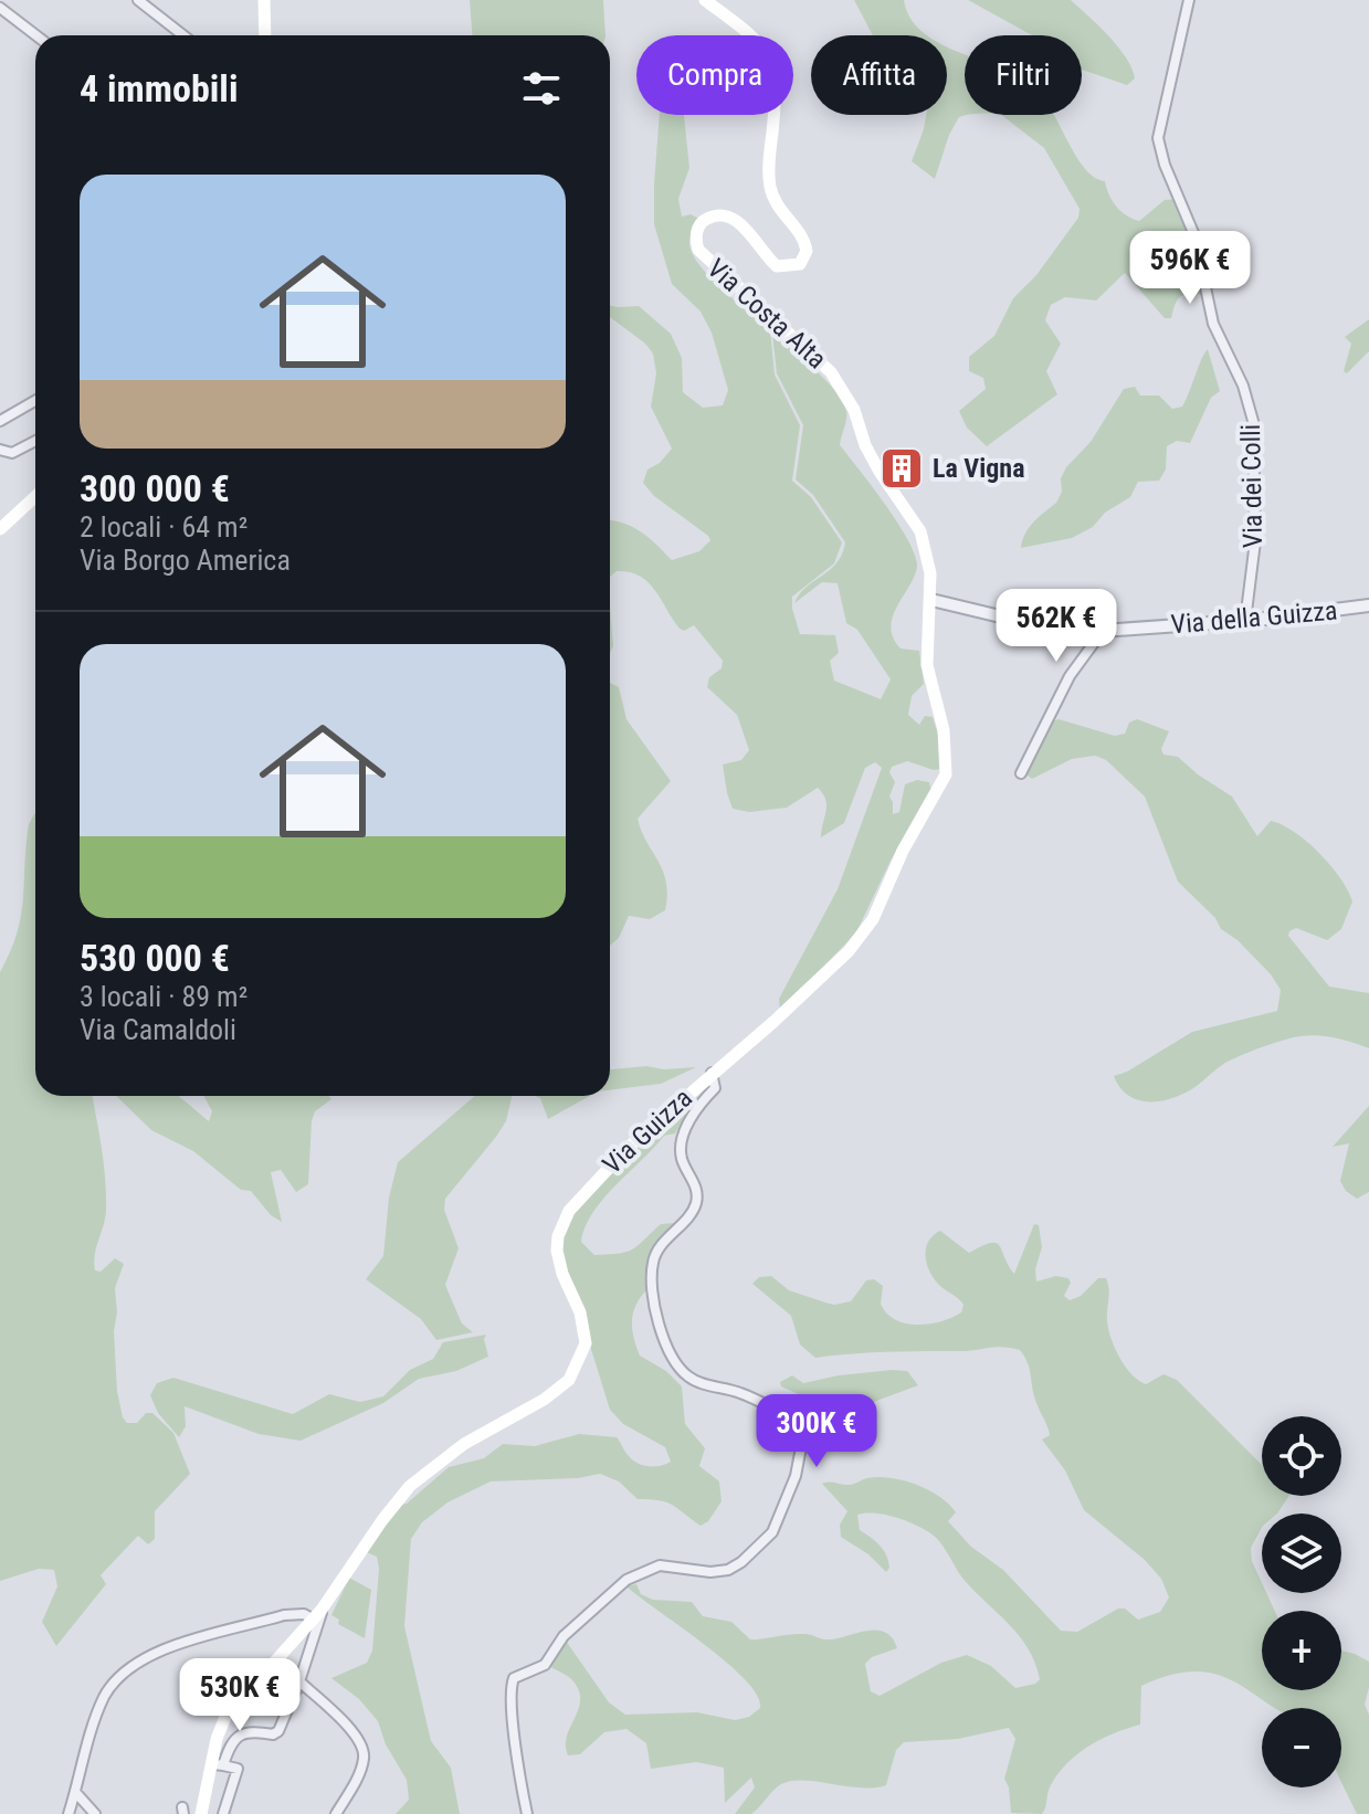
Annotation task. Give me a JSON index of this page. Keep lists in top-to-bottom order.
{
  "streets": {
    "main road": ["Via Costa Alta", "Via Guizza"],
    "street": ["Via dei Colli", "Via della Guizza"]
  },
  "crossings": [
    ["Via Costa Alta", "Via della Guizza"],
    ["Via Costa Alta", "Via Guizza"],
    ["Via dei Colli", "Via della Guizza"],
    ["Via della Guizza", "Via Guizza"]
  ],
  "places": {
    "building": ["La Vigna"]
  },
  "page": {
    "chip": ["Compra", "Affitta", "Filtri"],
    "heading": "4 immobili",
    "list": [
      {
        "name": "300 000 €",
        "note": "2 locali · 64 m² · Via Borgo America"
      },
      {
        "name": "530 000 €",
        "note": "3 locali · 89 m² · Via Camaldoli"
      }
    ],
    "price": [
      "596K €",
      "562K €",
      "300K €",
      "530K €"
    ],
    "map_buttons": ["+", "−"]
  }
}
